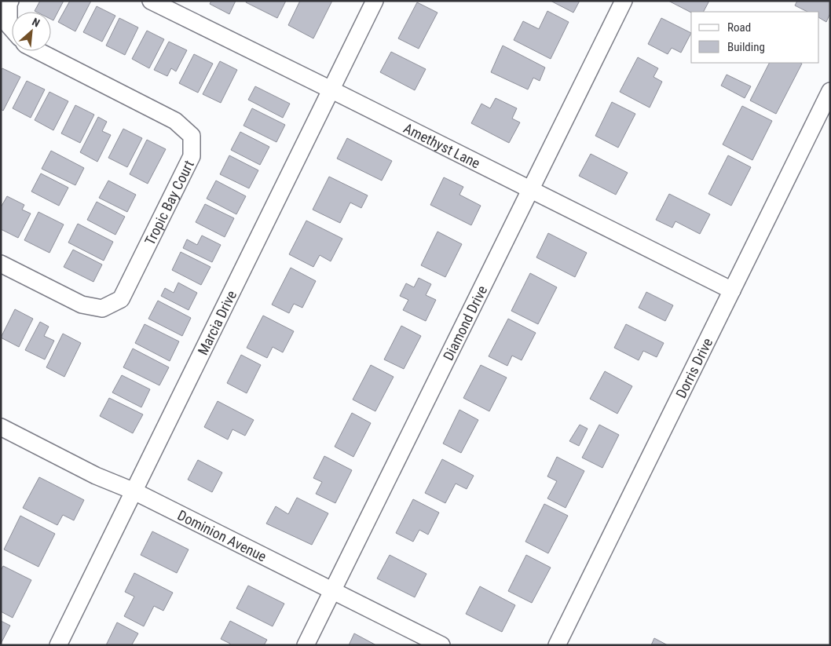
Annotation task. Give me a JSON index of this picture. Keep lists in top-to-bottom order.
{
  "streets": {
    "street": [
      "Amethyst Lane",
      "Tropic Bay Court",
      "Marcia Drive",
      "Diamond Drive",
      "Dorris Drive",
      "Dominion Avenue"
    ]
  },
  "crossings": [
    ["Amethyst Lane", "Marcia Drive"],
    ["Amethyst Lane", "Diamond Drive"],
    ["Amethyst Lane", "Dorris Drive"],
    ["Marcia Drive", "Dominion Avenue"],
    ["Diamond Drive", "Dominion Avenue"]
  ],
  "legend": ["Road", "Building"],
  "north": "top right"
}
